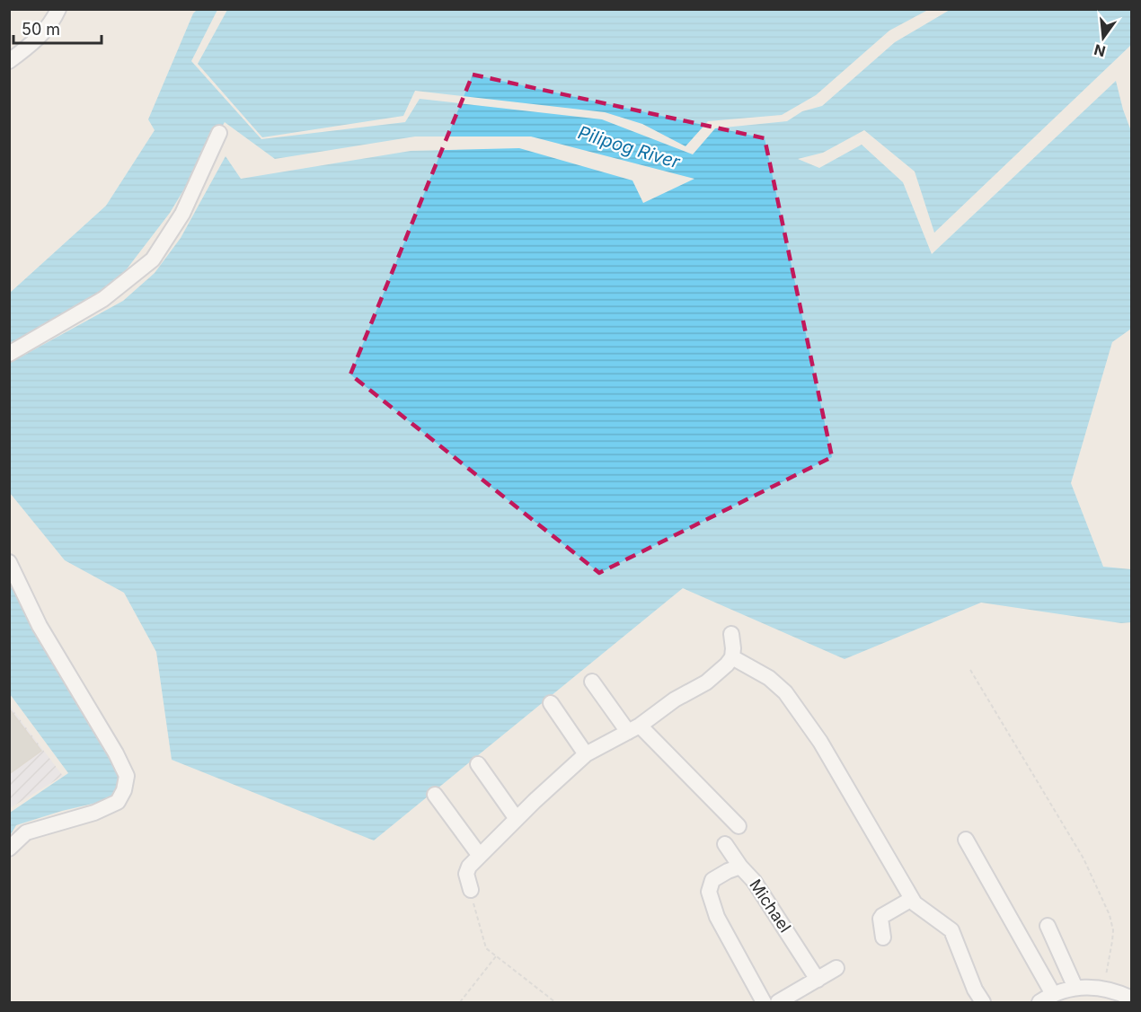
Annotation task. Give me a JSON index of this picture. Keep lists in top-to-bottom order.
{
  "streets": {
    "street": ["Michael"]
  },
  "water": ["Pilipog River"],
  "scale_bar": "50 m",
  "north": "bottom"
}
